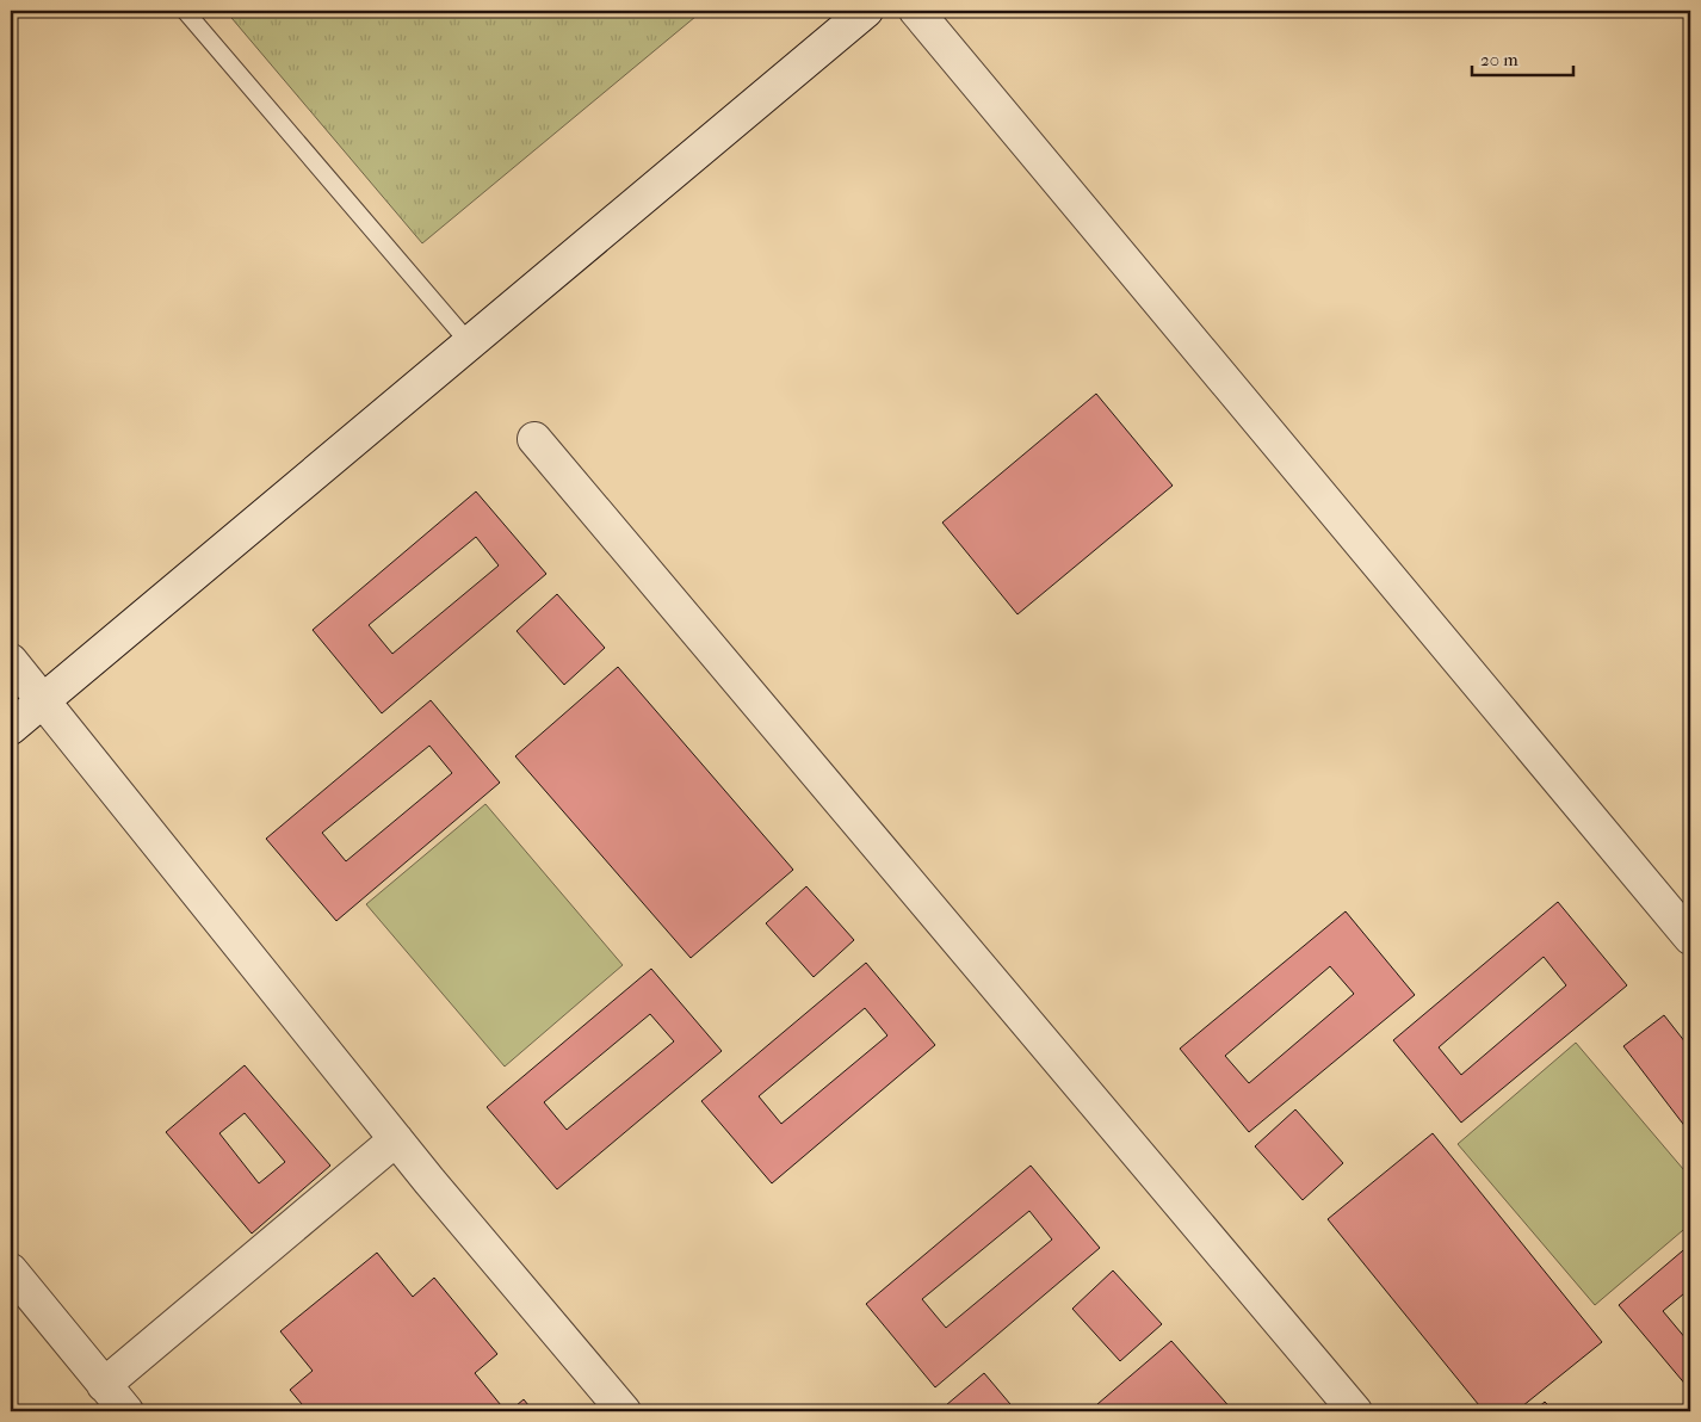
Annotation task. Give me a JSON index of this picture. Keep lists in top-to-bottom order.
{
  "scale_bar": "20 m"
}
